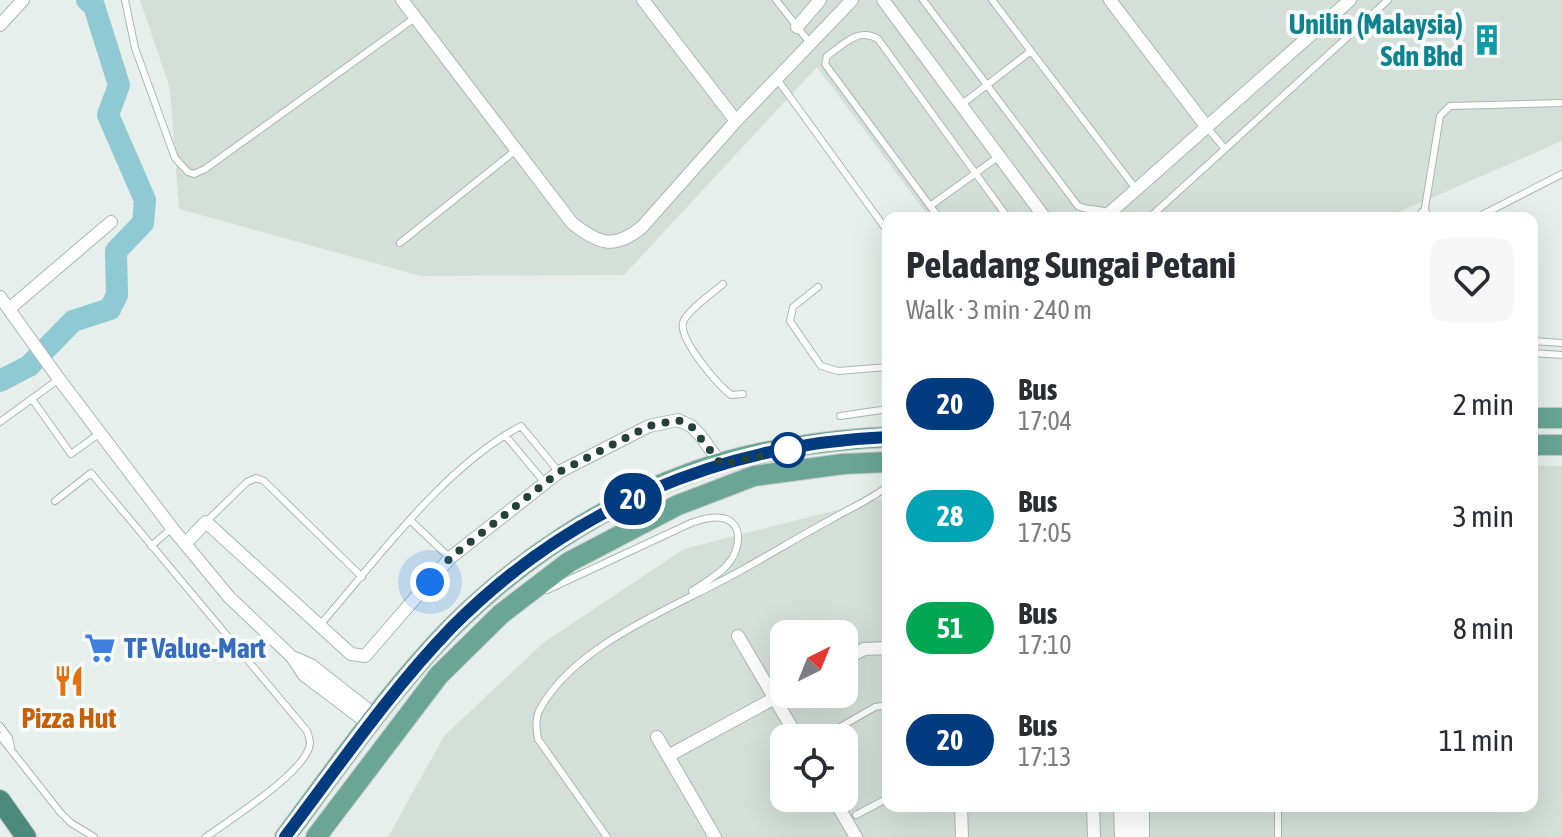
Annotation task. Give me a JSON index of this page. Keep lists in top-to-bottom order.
{
  "places": {
    "building": ["Unilin (Malaysia) Sdn Bhd"],
    "supermarket": ["TF Value-Mart"],
    "restaurant": ["Pizza Hut"]
  },
  "lines": ["bus line 20"],
  "north": "top right",
  "page": {
    "on_map": "20",
    "heading": ["Peladang Sungai Petani", "Walk · 3 min · 240 m"],
    "list": [
      {
        "mark": "20",
        "name": "Bus",
        "note": "17:04",
        "value": "2 min"
      },
      {
        "mark": "28",
        "name": "Bus",
        "note": "17:05",
        "value": "3 min"
      },
      {
        "mark": "51",
        "name": "Bus",
        "note": "17:10",
        "value": "8 min"
      },
      {
        "mark": "20",
        "name": "Bus",
        "note": "17:13",
        "value": "11 min"
      }
    ]
  }
}
